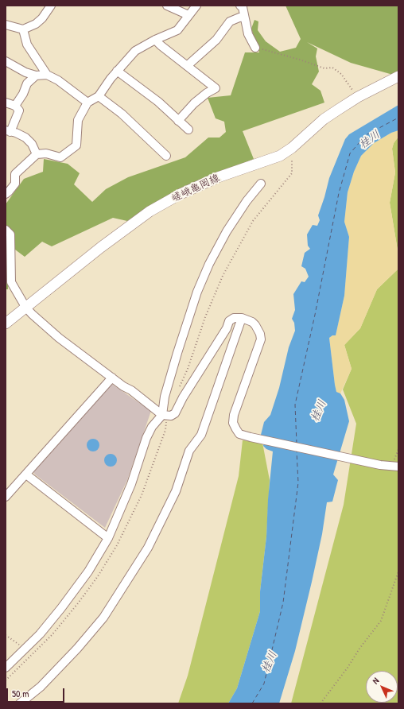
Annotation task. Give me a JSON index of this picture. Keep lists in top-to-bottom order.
{
  "streets": {
    "main road": ["嵯峨亀岡線"]
  },
  "water": ["桂川"],
  "scale_bar": "50 m",
  "north": "top left"
}
